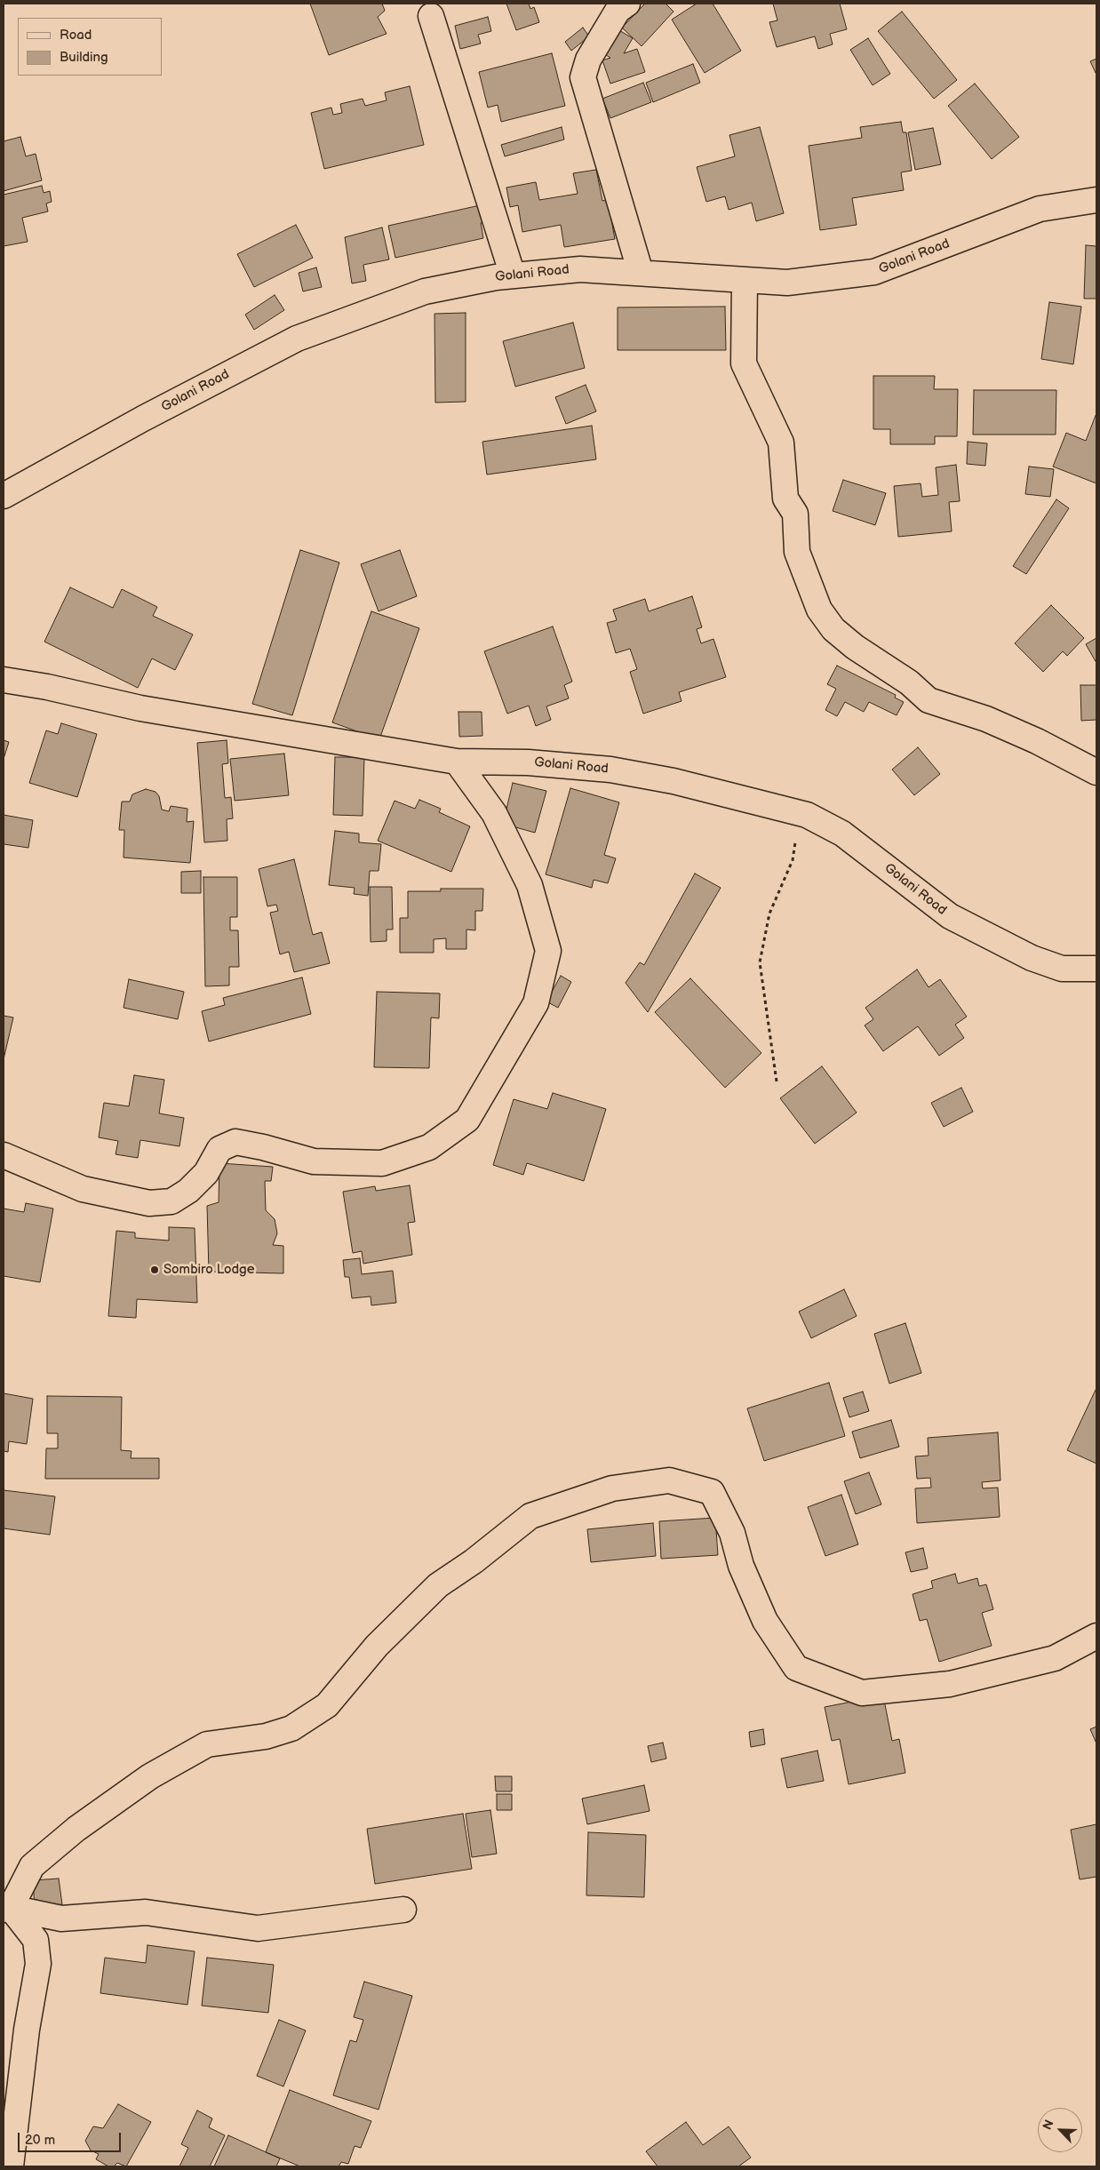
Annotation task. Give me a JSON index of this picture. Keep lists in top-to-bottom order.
{
  "streets": {
    "street": ["Golani Road"]
  },
  "places": ["Sombiro Lodge"],
  "legend": ["Road", "Building"],
  "scale_bar": "20 m",
  "north": "top left"
}
